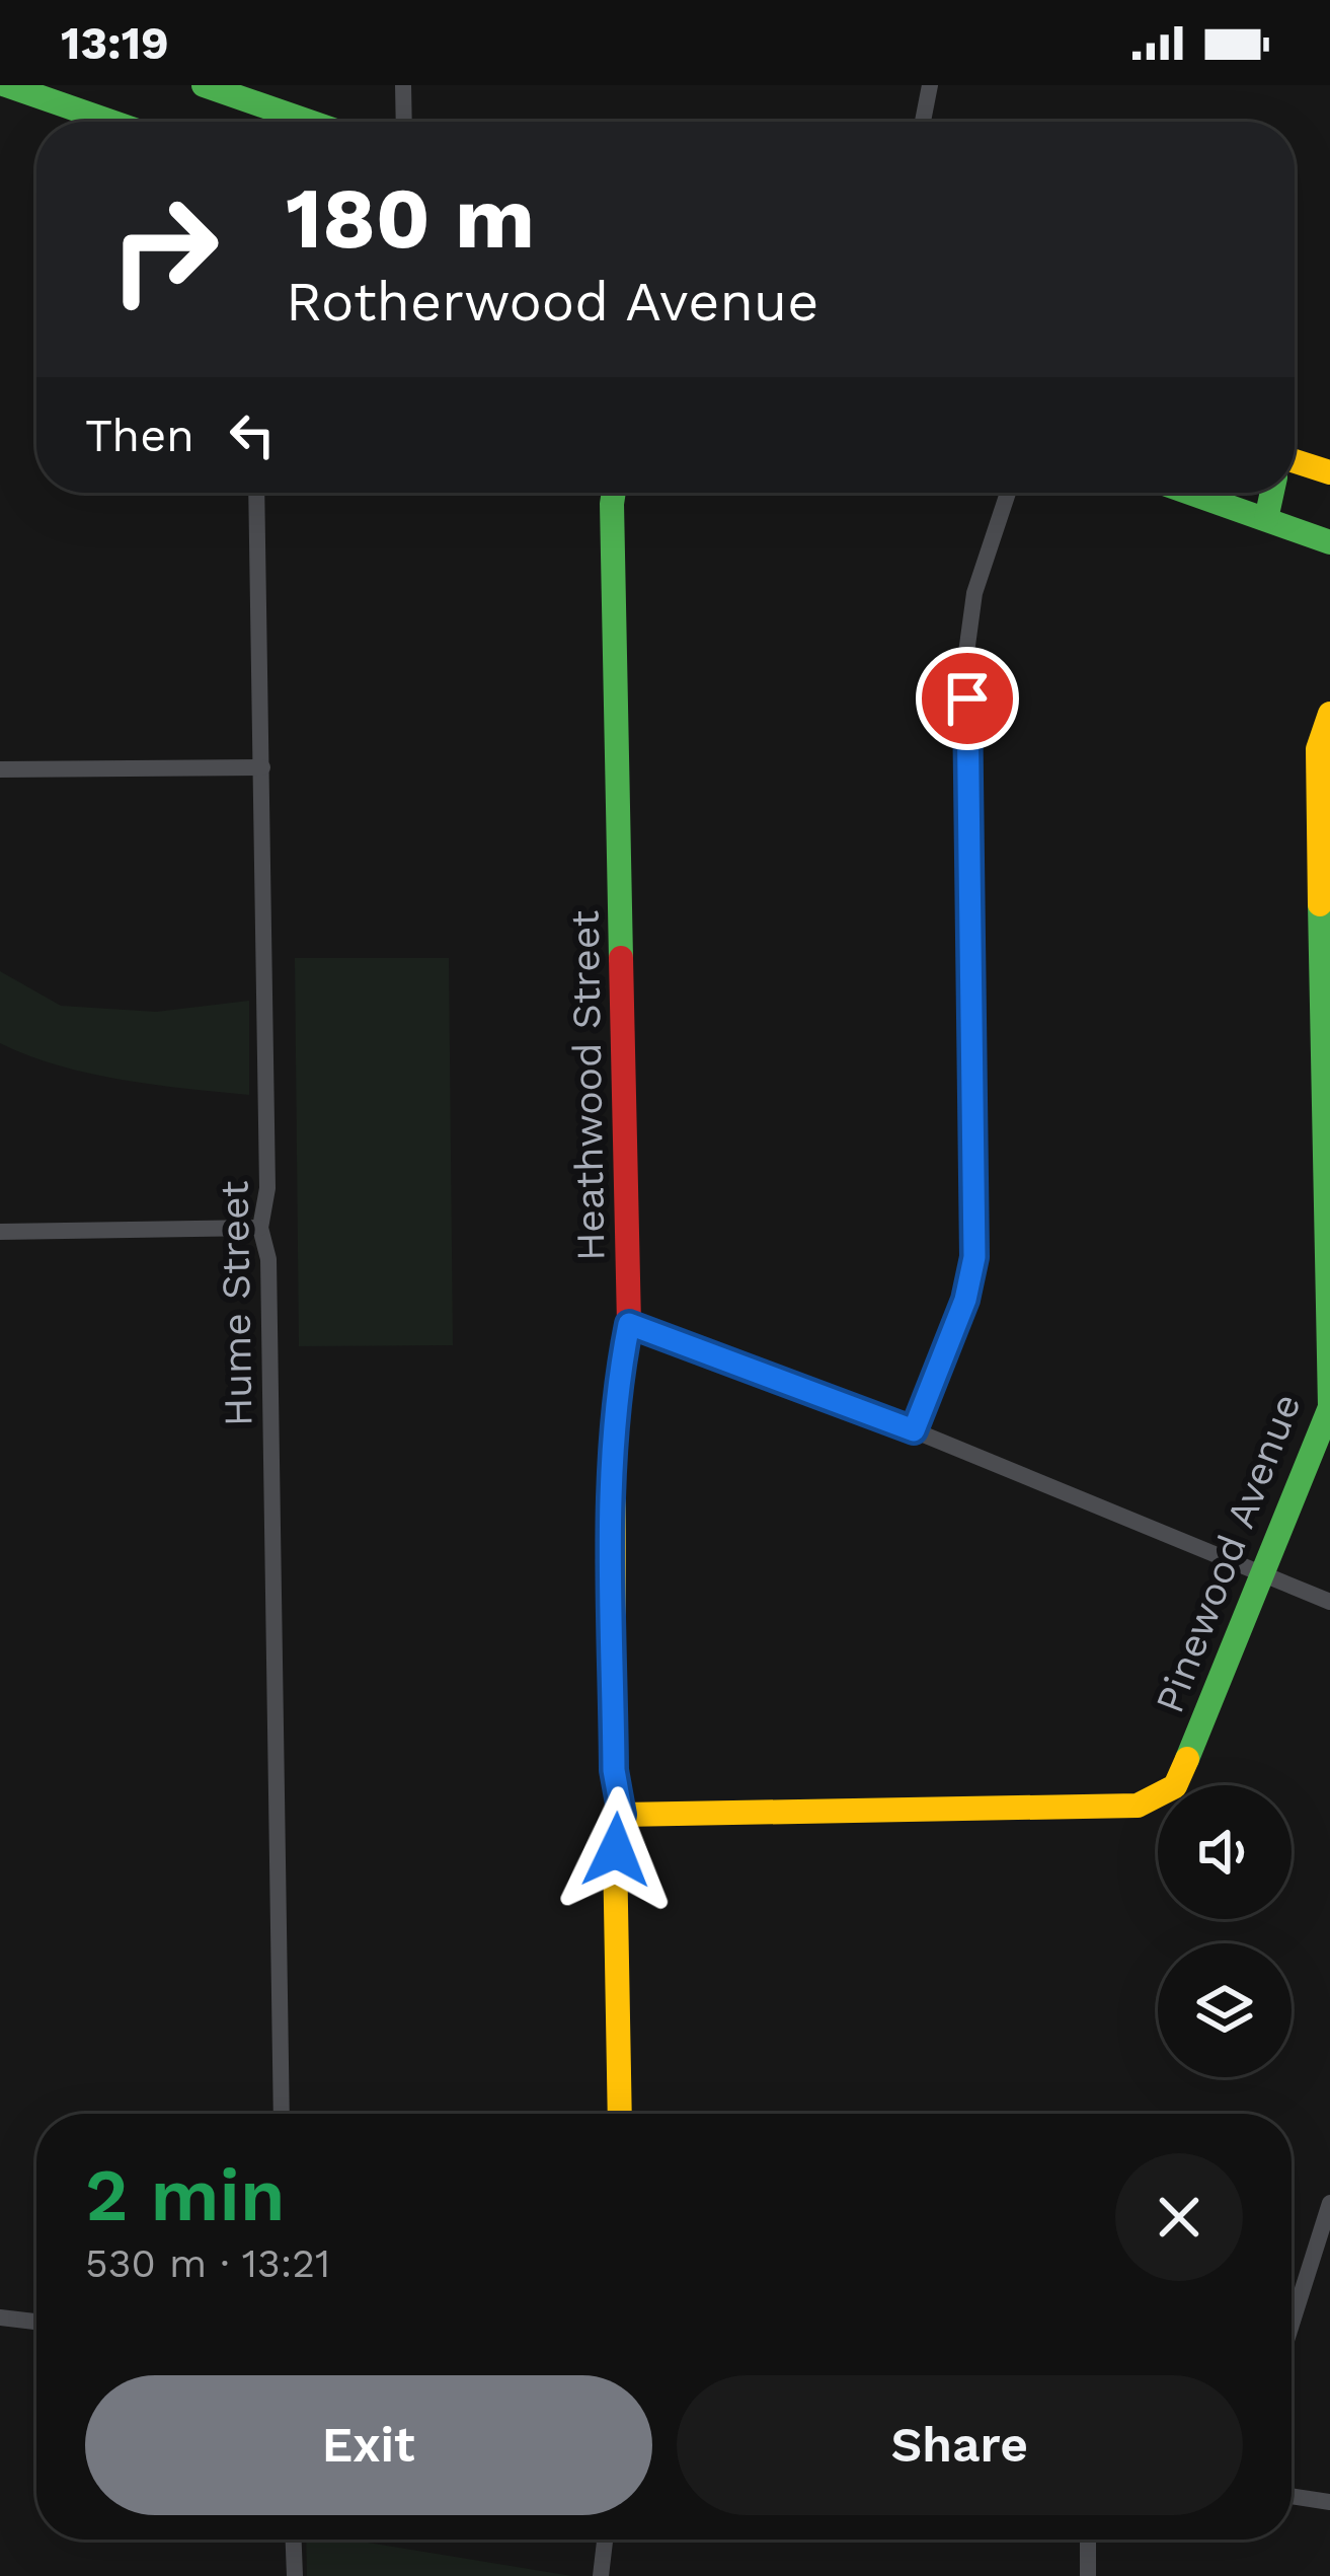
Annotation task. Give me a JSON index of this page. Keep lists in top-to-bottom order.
{
  "streets": {
    "street": ["Heathwood Street", "Hume Street", "Pinewood Avenue"]
  },
  "crossings": [
    ["Heathwood Street", "Pinewood Avenue"]
  ],
  "page": {
    "status": "13:19",
    "turn": ["180 m", "Rotherwood Avenue"],
    "then": "Then",
    "heading": ["2 min", "530 m · 13:21"],
    "buttons": ["Exit", "Share"]
  }
}
